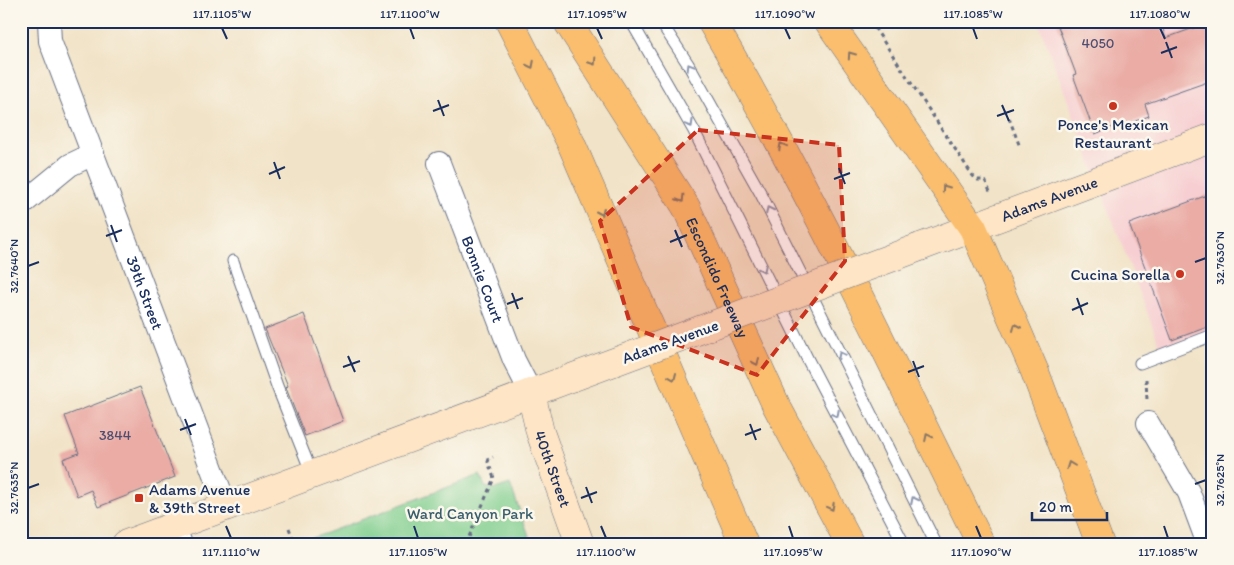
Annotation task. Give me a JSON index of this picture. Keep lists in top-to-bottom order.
{
  "streets": {
    "highway": ["Escondido Freeway"],
    "main road": ["Adams Avenue", "40th Street"],
    "street": ["Bonnie Court", "39th Street"]
  },
  "crossings": [
    ["Adams Avenue", "Bonnie Court"],
    ["Adams Avenue", "39th Street"],
    ["Adams Avenue", "40th Street"],
    ["Bonnie Court", "40th Street"]
  ],
  "parks": ["Ward Canyon Park"],
  "places": {
    "other": ["Ponce's Mexican Restaurant", "Cucina Sorella"],
    "transit": ["Adams Avenue & 39th Street"]
  },
  "house_numbers": ["4050", "3844"],
  "scale_bar": "20 m",
  "coordinates": [
    "117.1105°W",
    "117.1100°W",
    "117.1095°W",
    "117.1090°W",
    "117.1085°W",
    "117.1080°W",
    "32.7630°N",
    "32.7640°N",
    "32.7625°N",
    "32.7635°N",
    "117.1110°W"
  ]
}
